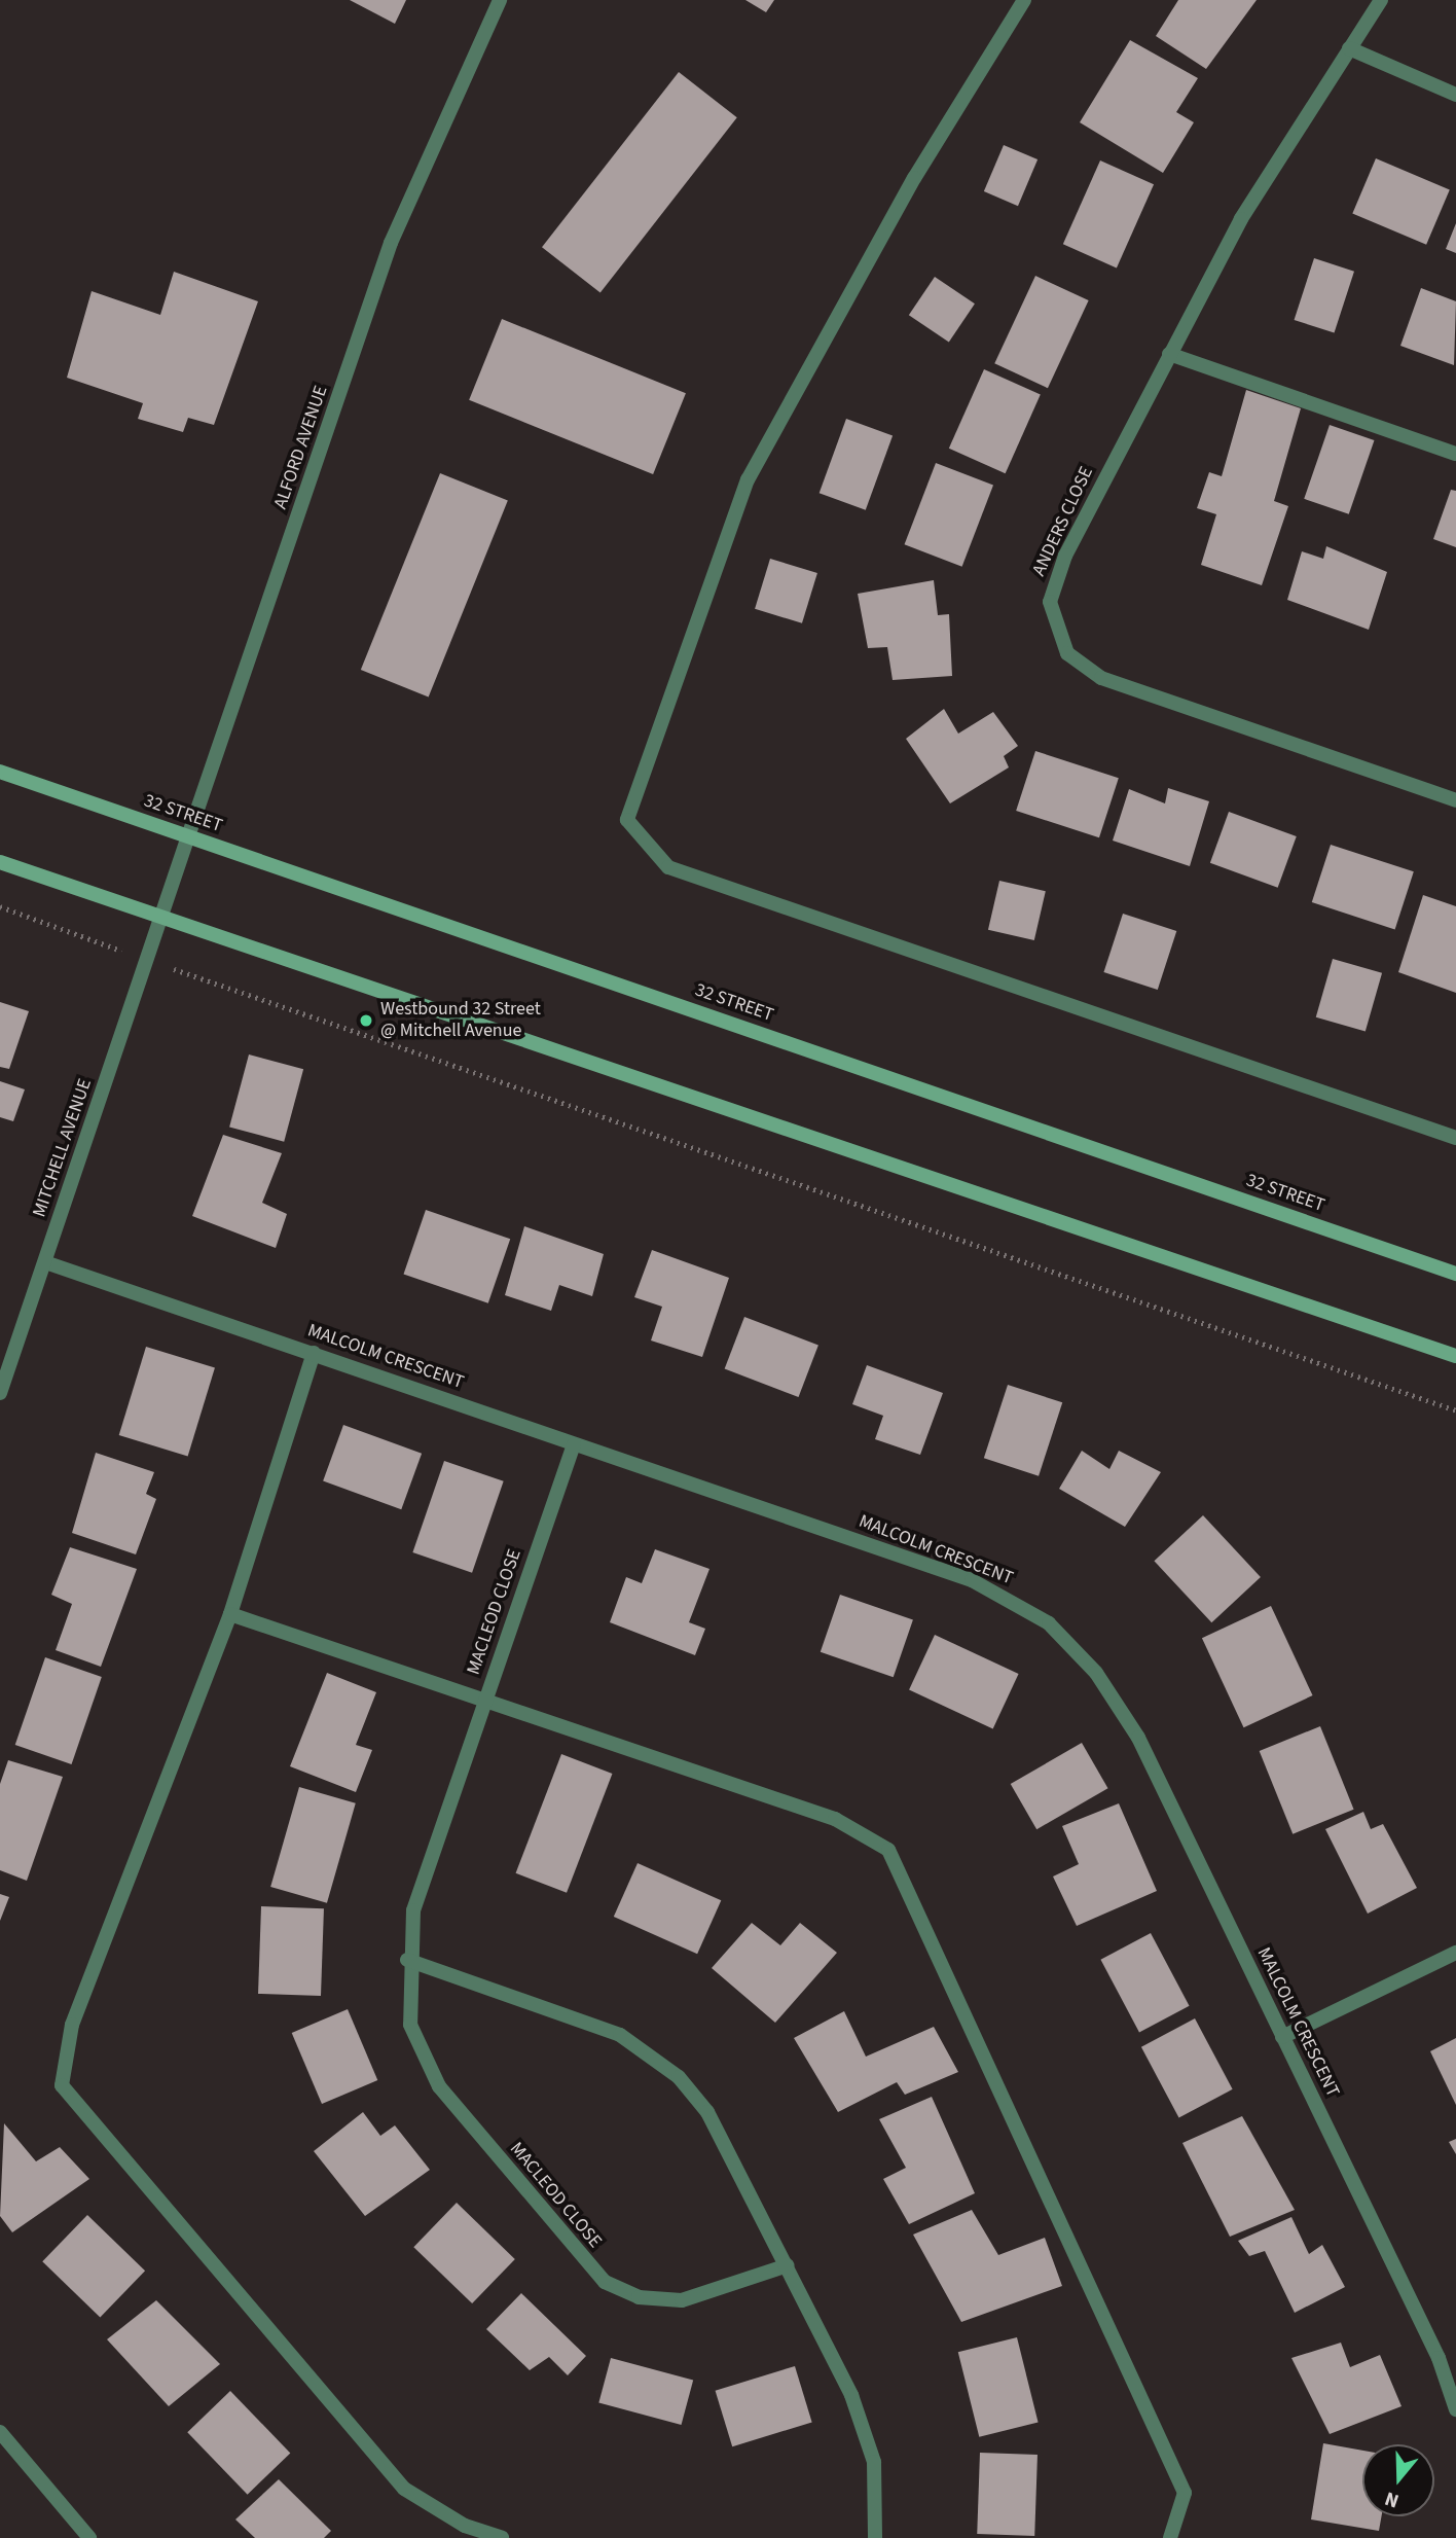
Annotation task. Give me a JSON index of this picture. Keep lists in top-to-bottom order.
{
  "streets": {
    "main road": ["32 STREET"],
    "street": [
      "ALFORD AVENUE",
      "ANDERS CLOSE",
      "MITCHELL AVENUE",
      "MALCOLM CRESCENT",
      "MACLEOD CLOSE"
    ]
  },
  "crossings": [
    ["ALFORD AVENUE", "32 STREET"],
    ["ALFORD AVENUE", "MITCHELL AVENUE"],
    ["MITCHELL AVENUE", "MALCOLM CRESCENT"],
    ["MALCOLM CRESCENT", "MACLEOD CLOSE"]
  ],
  "places": ["Westbound 32 Street @ Mitchell Avenue"],
  "north": "bottom"
}
